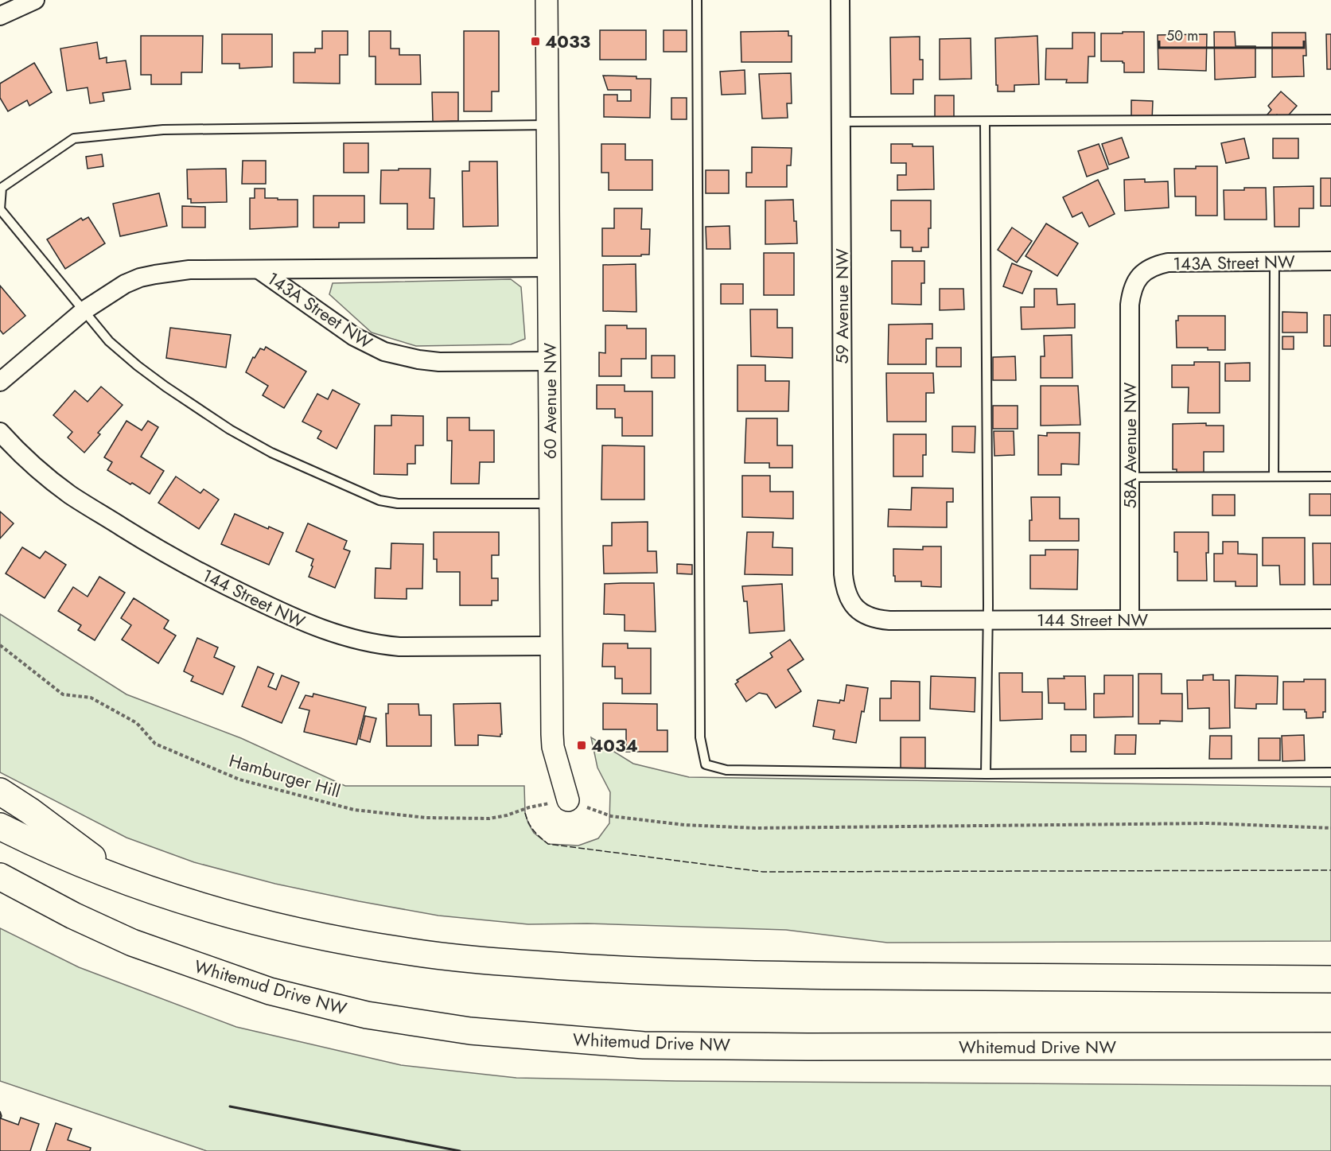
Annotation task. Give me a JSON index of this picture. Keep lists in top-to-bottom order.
{
  "streets": {
    "highway": ["Whitemud Drive NW"],
    "street": [
      "143A Street NW",
      "59 Avenue NW",
      "60 Avenue NW",
      "58A Avenue NW",
      "144 Street NW"
    ],
    "path": ["Hamburger Hill"]
  },
  "crossings": [
    ["143A Street NW", "60 Avenue NW"],
    ["143A Street NW", "58A Avenue NW"],
    ["59 Avenue NW", "144 Street NW"],
    ["60 Avenue NW", "144 Street NW"],
    ["60 Avenue NW", "Hamburger Hill"],
    ["58A Avenue NW", "144 Street NW"]
  ],
  "places": {
    "transit": ["4033", "4034"]
  },
  "scale_bar": "50 m"
}
